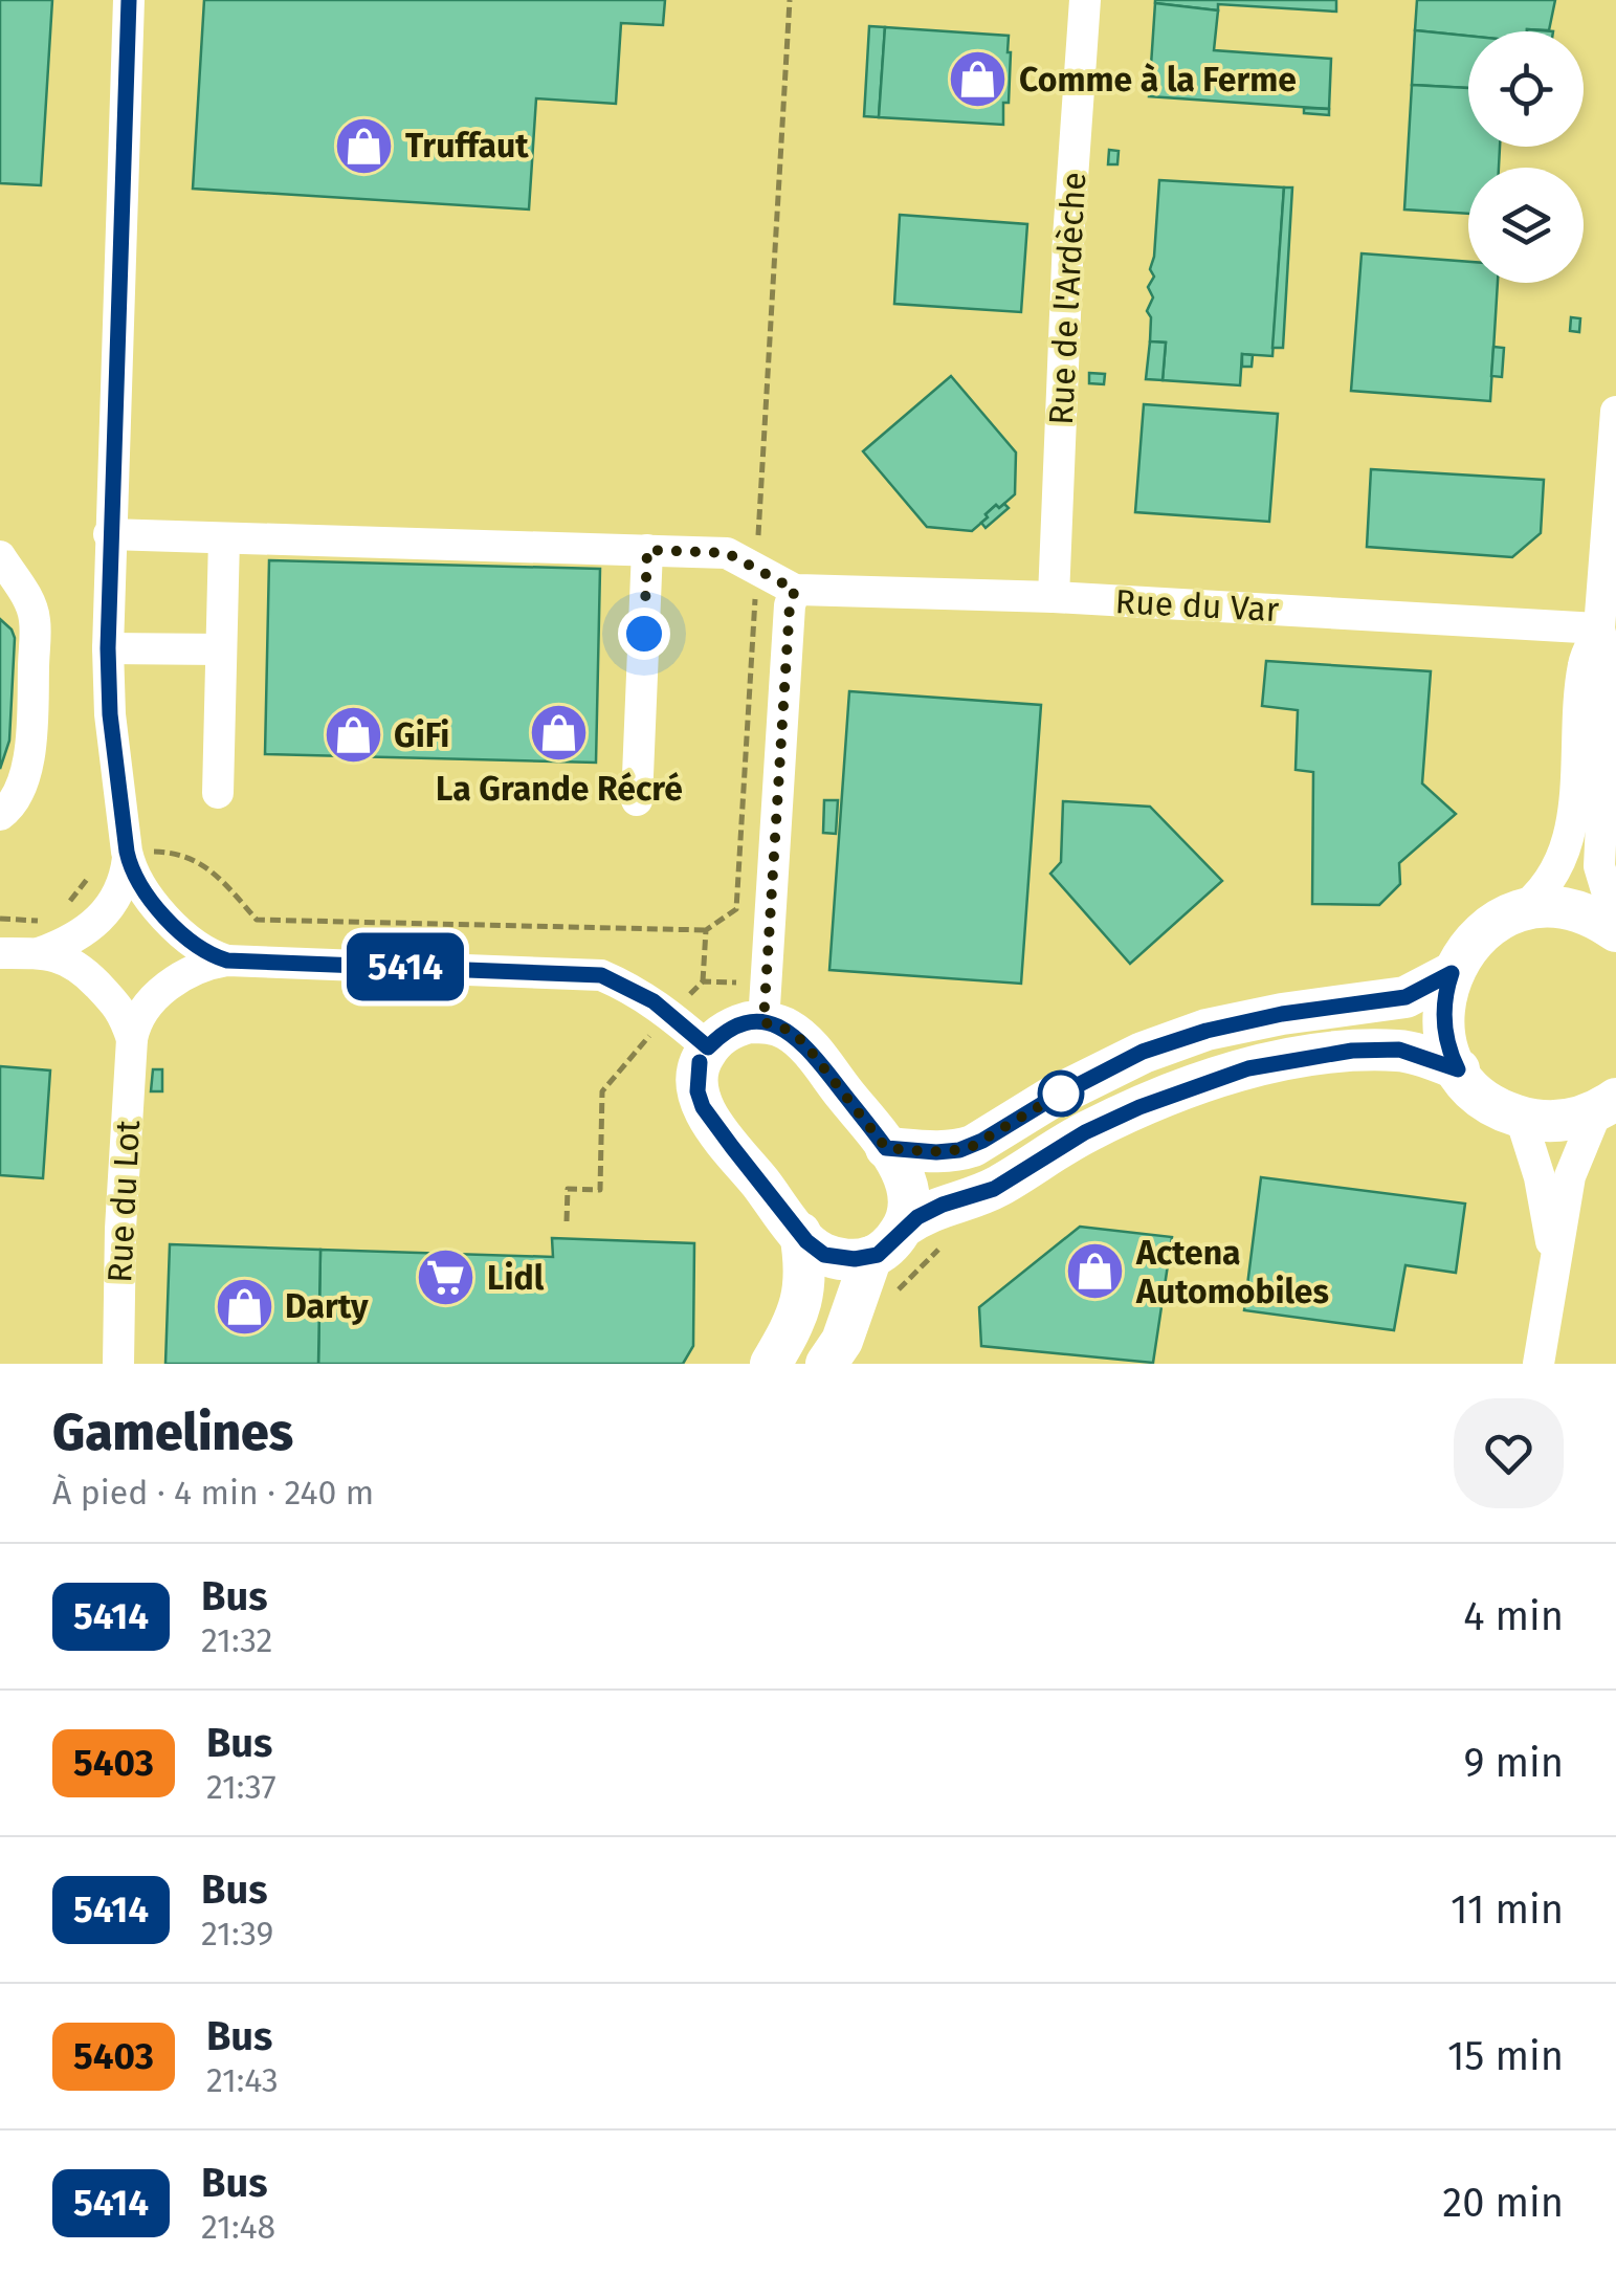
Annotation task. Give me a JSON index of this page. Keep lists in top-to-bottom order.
{
  "streets": {
    "street": ["Rue de l'Ardèche", "Rue du Var", "Rue du Lot"]
  },
  "crossings": [
    ["Rue de l'Ardèche", "Rue du Var"]
  ],
  "places": {
    "shop": [
      "Comme à la Ferme",
      "Truffaut",
      "La Grande Récré",
      "GiFi",
      "Actena Automobiles",
      "Darty"
    ],
    "supermarket": ["Lidl"]
  },
  "lines": ["bus line 5414"],
  "page": {
    "on_map": "5414",
    "heading": ["Gamelines", "À pied · 4 min · 240 m"],
    "list": [
      {
        "mark": "5414",
        "name": "Bus",
        "note": "21:32",
        "value": "4 min"
      },
      {
        "mark": "5403",
        "name": "Bus",
        "note": "21:37",
        "value": "9 min"
      },
      {
        "mark": "5414",
        "name": "Bus",
        "note": "21:39",
        "value": "11 min"
      },
      {
        "mark": "5403",
        "name": "Bus",
        "note": "21:43",
        "value": "15 min"
      },
      {
        "mark": "5414",
        "name": "Bus",
        "note": "21:48",
        "value": "20 min"
      }
    ]
  }
}
